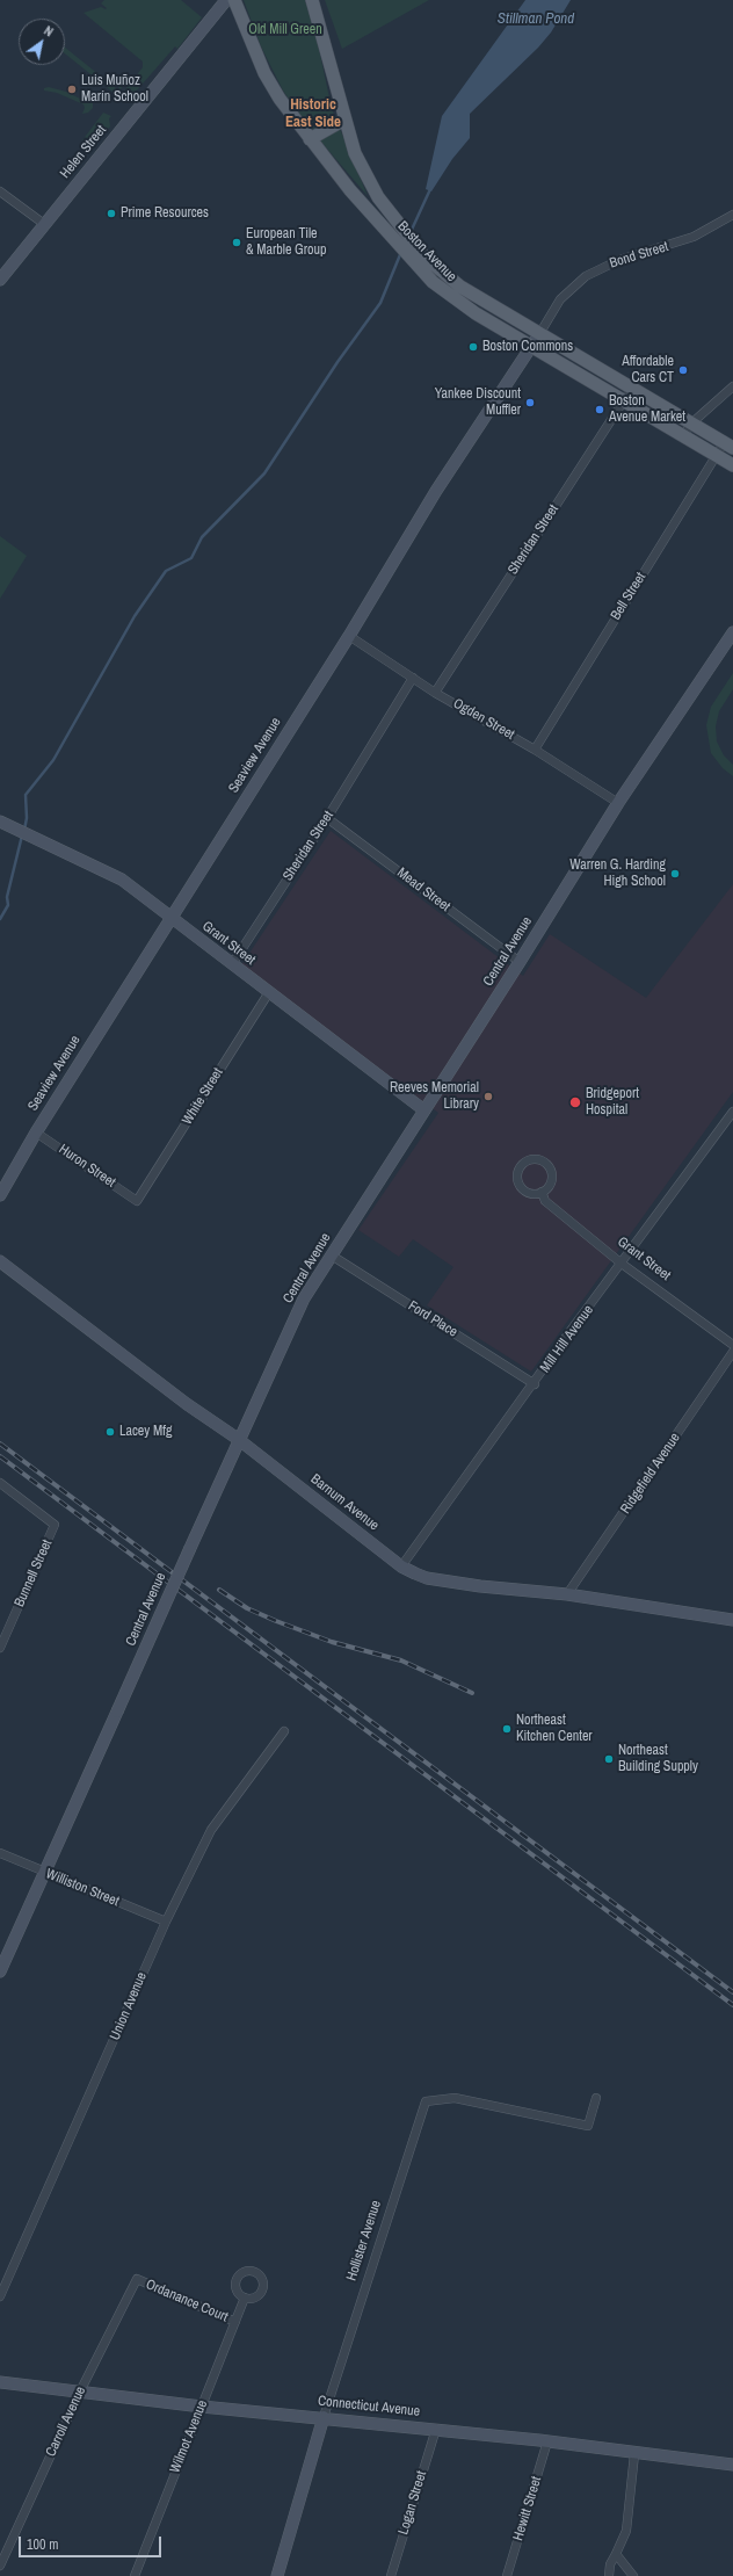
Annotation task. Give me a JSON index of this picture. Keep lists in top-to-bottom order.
{
  "streets": {
    "main road": [
      "Helen Street",
      "Boston Avenue",
      "Seaview Avenue",
      "Grant Street",
      "Central Avenue",
      "Barnum Avenue",
      "Hollister Avenue",
      "Connecticut Avenue"
    ],
    "street": [
      "Bond Street",
      "Sheridan Street",
      "Bell Street",
      "Ogden Street",
      "Mead Street",
      "White Street",
      "Huron Street",
      "Ford Place",
      "Mill Hill Avenue",
      "Ridgefield Avenue",
      "Bunnell Street",
      "Williston Street",
      "Union Avenue",
      "Ordanance Court",
      "Carroll Avenue",
      "Wilmot Avenue",
      "Logan Street",
      "Hewitt Street"
    ]
  },
  "crossings": [
    ["Boston Avenue", "Bond Street"],
    ["Boston Avenue", "Sheridan Street"],
    ["Boston Avenue", "Bell Street"],
    ["Boston Avenue", "Seaview Avenue"],
    ["Bond Street", "Seaview Avenue"],
    ["Sheridan Street", "Ogden Street"],
    ["Sheridan Street", "Mead Street"],
    ["Sheridan Street", "Grant Street"],
    ["Bell Street", "Ogden Street"],
    ["Ogden Street", "Seaview Avenue"],
    ["Ogden Street", "Central Avenue"],
    ["Seaview Avenue", "Grant Street"],
    ["Seaview Avenue", "Huron Street"],
    ["Mead Street", "Central Avenue"],
    ["Grant Street", "Central Avenue"],
    ["Grant Street", "White Street"],
    ["Grant Street", "Mill Hill Avenue"],
    ["Central Avenue", "Ford Place"],
    ["Central Avenue", "Barnum Avenue"],
    ["Central Avenue", "Williston Street"],
    ["White Street", "Huron Street"],
    ["Ford Place", "Mill Hill Avenue"],
    ["Mill Hill Avenue", "Barnum Avenue"],
    ["Ridgefield Avenue", "Barnum Avenue"],
    ["Williston Street", "Union Avenue"],
    ["Hollister Avenue", "Connecticut Avenue"],
    ["Ordanance Court", "Carroll Avenue"],
    ["Ordanance Court", "Wilmot Avenue"],
    ["Connecticut Avenue", "Carroll Avenue"],
    ["Connecticut Avenue", "Wilmot Avenue"],
    ["Connecticut Avenue", "Logan Street"],
    ["Connecticut Avenue", "Hewitt Street"]
  ],
  "districts": ["Historic East Side"],
  "water": ["Stillman Pond"],
  "parks": ["Old Mill Green"],
  "places": [
    "Luis Muñoz Marín School",
    "Prime Resources",
    "European Tile & Marble Group",
    "Boston Commons",
    "Affordable Cars CT",
    "Yankee Discount Muffler",
    "Boston Avenue Market",
    "Warren G. Harding High School",
    "Reeves Memorial Library",
    "Bridgeport Hospital",
    "Lacey Mfg",
    "Northeast Kitchen Center",
    "Northeast Building Supply"
  ],
  "scale_bar": "100 m",
  "north": "top right"
}
